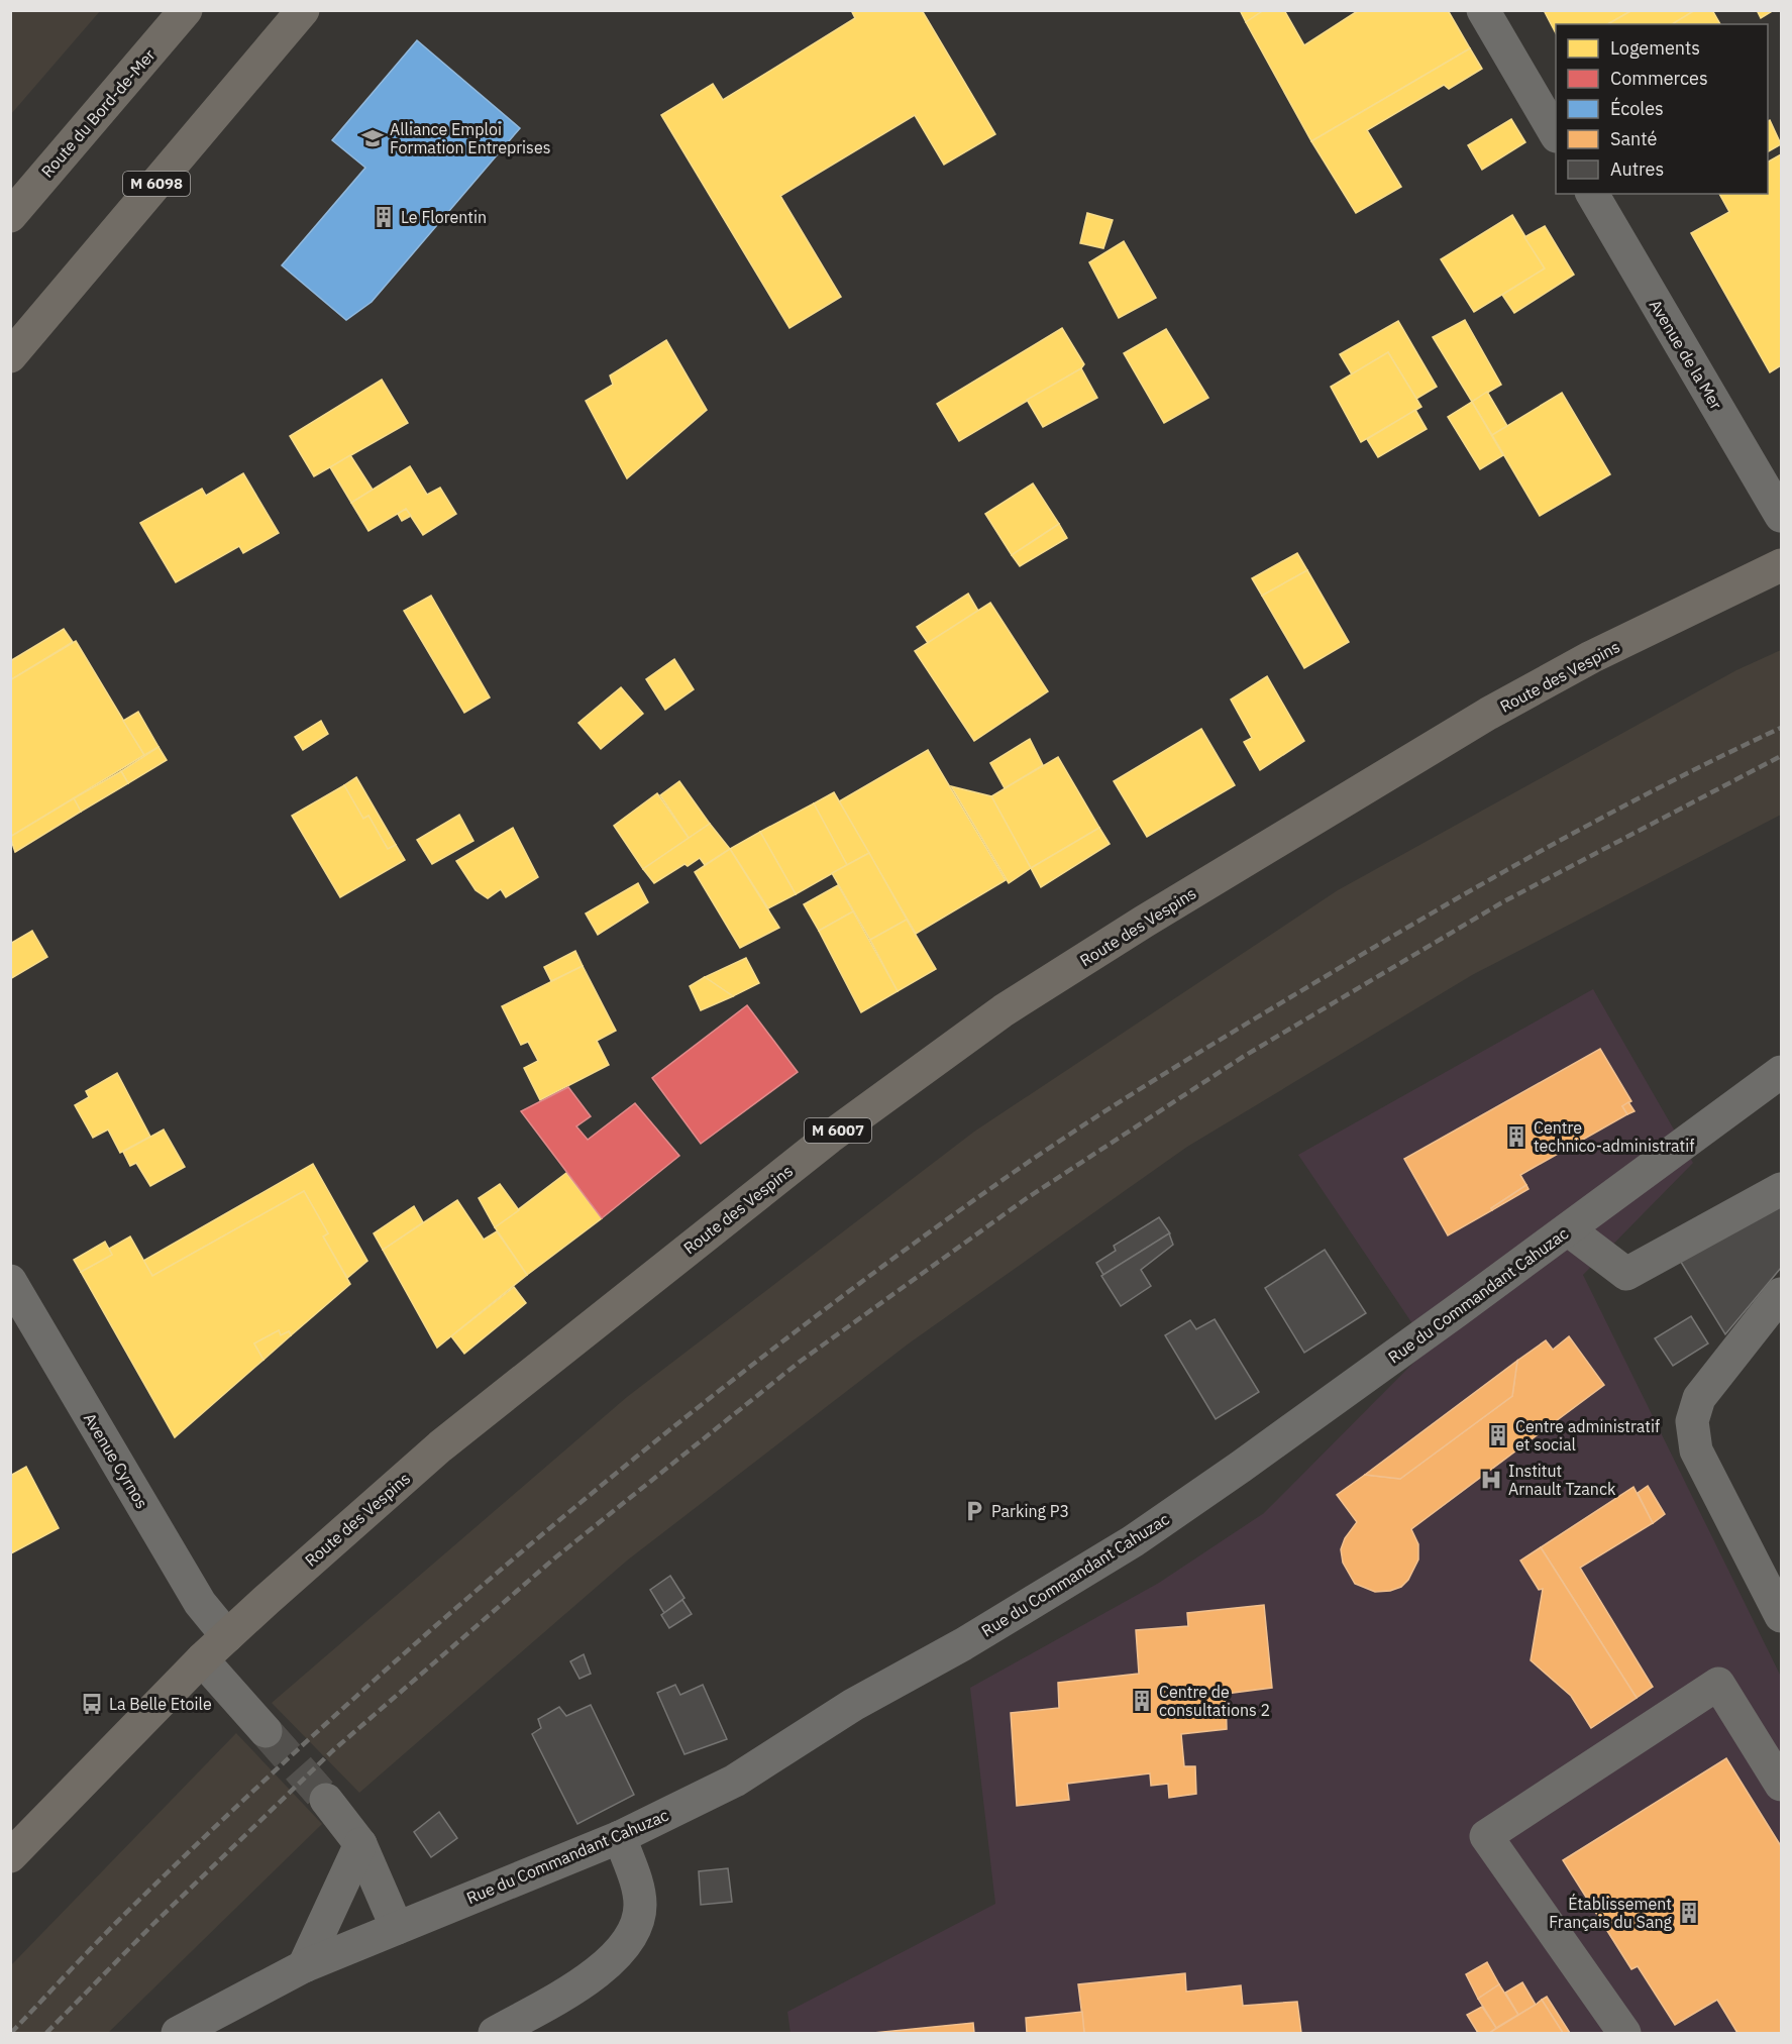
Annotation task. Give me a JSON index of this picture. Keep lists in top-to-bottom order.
{
  "streets": {
    "main road": [
      "Route du Bord-de-Mer",
      "M 6098",
      "Route des Vespins",
      "M 6007"
    ],
    "street": ["Avenue de la Mer", "Rue du Commandant Cahuzac", "Avenue Cyrnos"]
  },
  "crossings": [
    ["Route des Vespins", "Avenue Cyrnos"]
  ],
  "places": {
    "school or university": ["Alliance Emploi Formation Entreprises"],
    "building": [
      "Le Florentin",
      "Centre technico-administratif",
      "Centre administratif et social",
      "Centre de consultations 2",
      "Établissement Français du Sang"
    ],
    "hospital": ["Institut Arnault Tzanck"],
    "parking": ["Parking P3"],
    "bus stop": ["La Belle Etoile"]
  },
  "legend": [
    "Logements",
    "Commerces",
    "Écoles",
    "Santé",
    "Autres"
  ]
}
